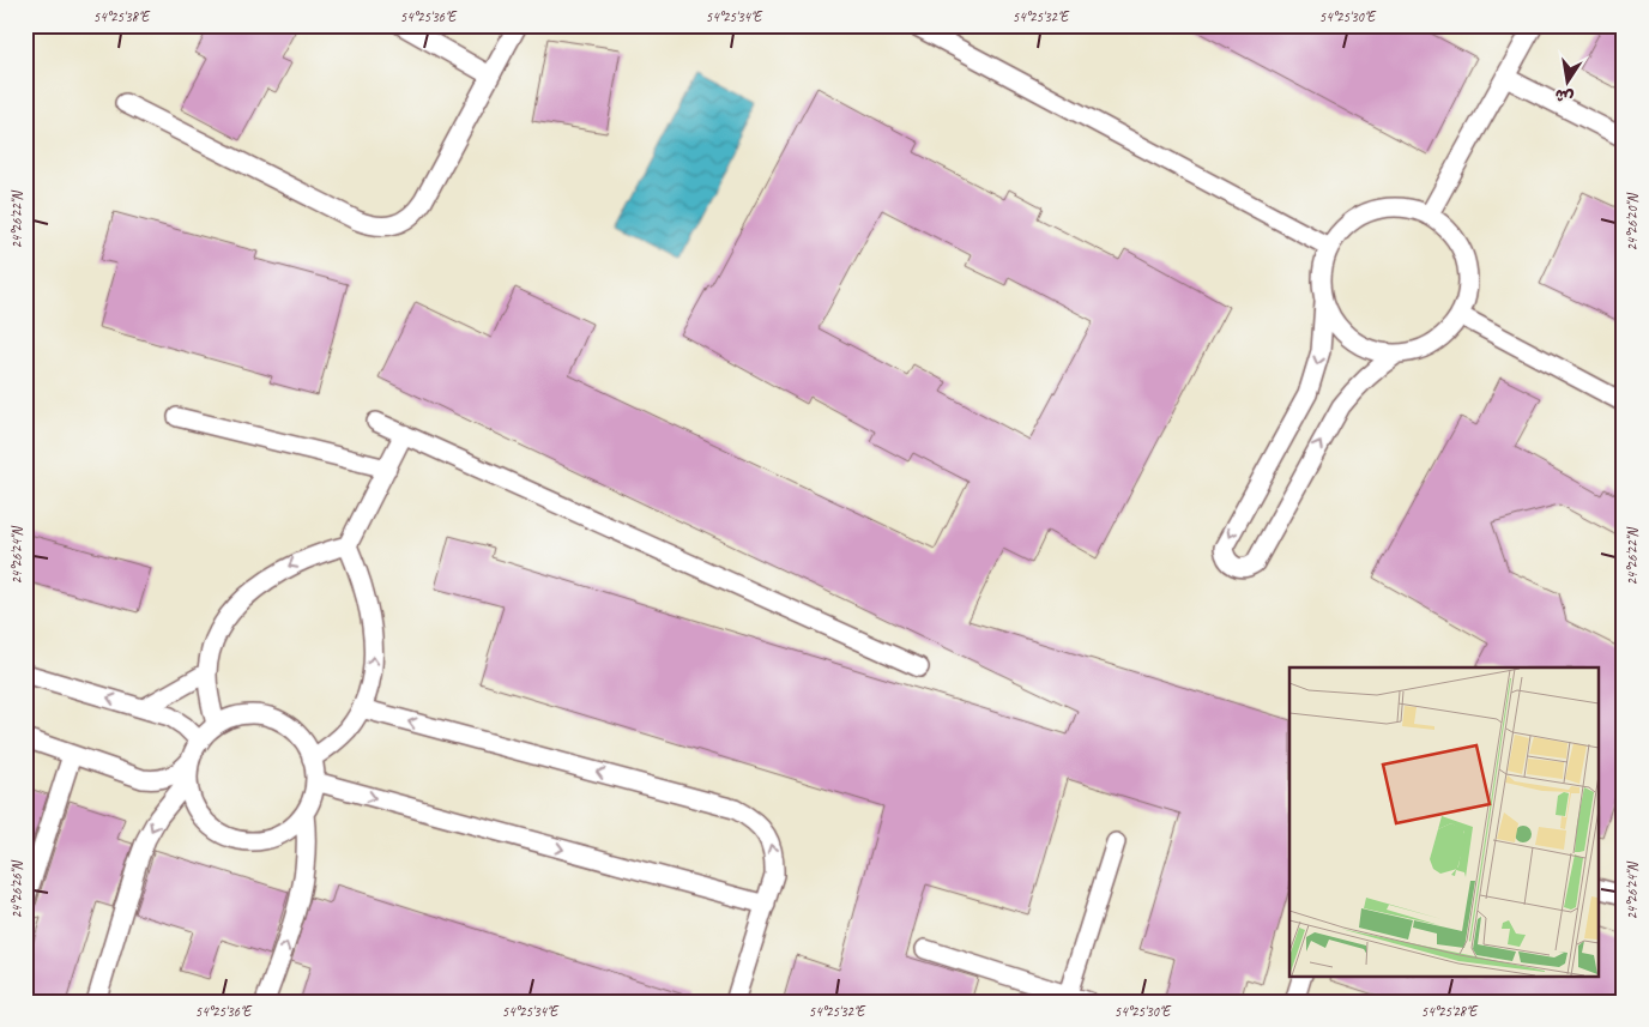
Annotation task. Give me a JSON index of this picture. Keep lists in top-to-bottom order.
{
  "north": "bottom",
  "coordinates": [
    "54°25'38\"E",
    "54°25'36\"E",
    "54°25'34\"E",
    "54°25'32\"E",
    "54°25'30\"E",
    "24°26'22\"N",
    "24°26'20\"N",
    "24°26'24\"N",
    "24°26'26\"N",
    "54°25'28\"E"
  ]
}
